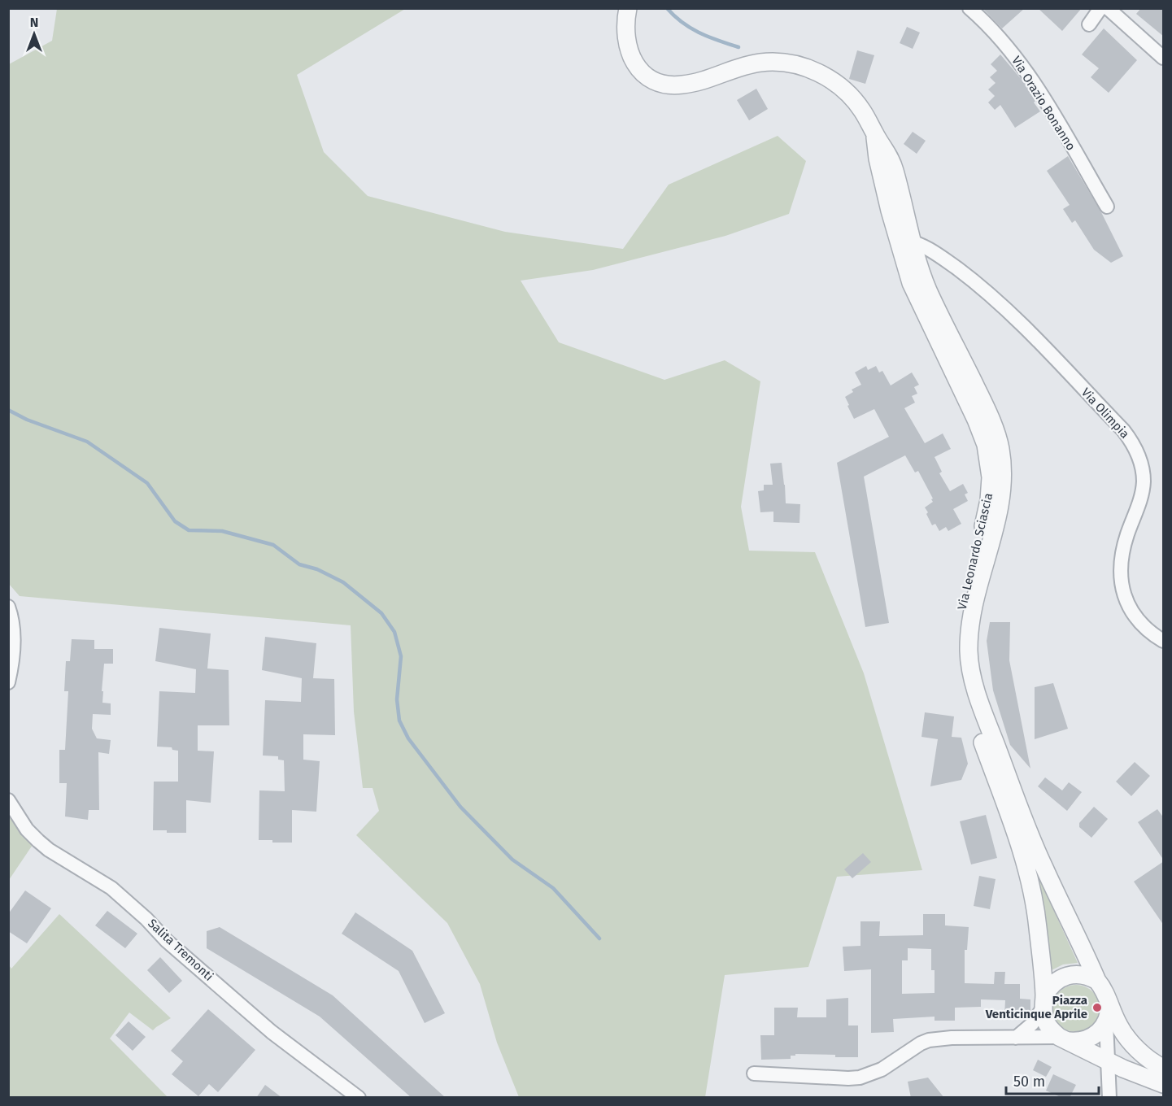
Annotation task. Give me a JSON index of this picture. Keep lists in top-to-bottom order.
{
  "streets": {
    "street": [
      "Via Orazio Bonanno",
      "Via Olimpia",
      "Via Leonardo Sciascia",
      "Salita Tremonti"
    ]
  },
  "crossings": [
    ["Via Olimpia", "Via Leonardo Sciascia"]
  ],
  "places": ["Piazza Venticinque Aprile"],
  "scale_bar": "50 m",
  "north": "top"
}
